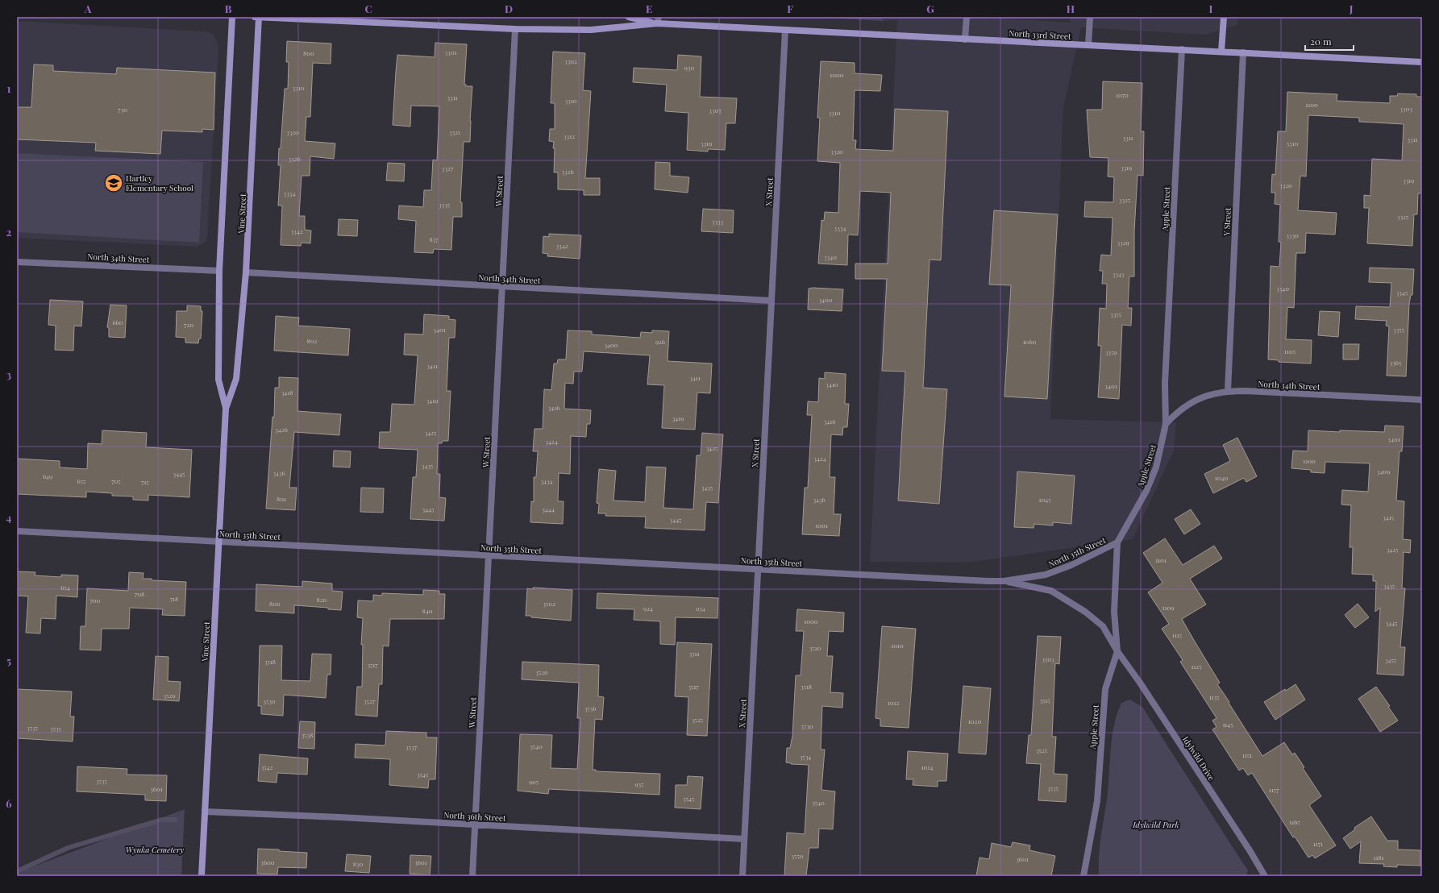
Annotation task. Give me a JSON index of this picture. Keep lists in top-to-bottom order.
{
  "streets": {
    "main road": ["North 33rd Street", "Vine Street"],
    "street": [
      "W Street",
      "X Street",
      "Apple Street",
      "Y Street",
      "North 34th Street",
      "North 35th Street",
      "Idylwild Drive",
      "North 36th Street"
    ]
  },
  "crossings": [
    ["North 33rd Street", "W Street"],
    ["North 33rd Street", "X Street"],
    ["North 33rd Street", "Apple Street"],
    ["North 33rd Street", "Vine Street"],
    ["North 33rd Street", "Y Street"],
    ["W Street", "North 34th Street"],
    ["W Street", "North 35th Street"],
    ["W Street", "North 36th Street"],
    ["X Street", "North 34th Street"],
    ["X Street", "North 35th Street"],
    ["X Street", "North 36th Street"],
    ["Apple Street", "North 34th Street"],
    ["Apple Street", "North 35th Street"],
    ["Apple Street", "Idylwild Drive"],
    ["Vine Street", "North 34th Street"],
    ["Vine Street", "North 35th Street"],
    ["Vine Street", "North 36th Street"],
    ["Y Street", "North 34th Street"],
    ["North 35th Street", "Idylwild Drive"]
  ],
  "parks": ["Idylwild Park", "Wyuka Cemetery"],
  "places": {
    "school or university": ["Hartley Elementary School"]
  },
  "house_numbers": [
    "3301",
    "800",
    "3302",
    "930",
    "1000",
    "3310",
    "1070",
    "3311",
    "3310",
    "1100",
    "3303",
    "730",
    "3307",
    "3310",
    "3320",
    "3321",
    "3312",
    "3311",
    "3311",
    "3319",
    "3310",
    "3320",
    "3326",
    "3319",
    "3327",
    "3326",
    "3319",
    "3320",
    "3334",
    "3325",
    "3335",
    "3325",
    "3333",
    "3334",
    "3342",
    "3330",
    "837",
    "3329",
    "3342",
    "3340",
    "3343",
    "3340",
    "3345",
    "3400",
    "3355",
    "660",
    "720",
    "3401",
    "3355",
    "802",
    "926",
    "1060",
    "3400",
    "1105",
    "3359",
    "3365",
    "3411",
    "3411",
    "3410",
    "3401",
    "3418",
    "3419",
    "3416",
    "3419",
    "3416",
    "3426",
    "3425",
    "3401",
    "3424",
    "3425",
    "3424",
    "1100",
    "3435",
    "3409",
    "3436",
    "3445",
    "649",
    "1040",
    "655",
    "705",
    "3434",
    "715",
    "3435",
    "801",
    "3436",
    "1045",
    "3445",
    "3444",
    "3415",
    "3445",
    "1001",
    "3425",
    "1101",
    "3435",
    "654",
    "708",
    "718",
    "820",
    "700",
    "800",
    "3502",
    "1109",
    "924",
    "934",
    "840",
    "1000",
    "3445",
    "1115",
    "1010",
    "3510",
    "3511",
    "3503",
    "3455",
    "3518",
    "3517",
    "1125",
    "3520",
    "3517",
    "3518",
    "3529",
    "1135",
    "3515",
    "3530",
    "3527",
    "1012",
    "3536",
    "3525",
    "1020",
    "1145",
    "3530",
    "3535",
    "3535",
    "3538",
    "3540",
    "3537",
    "3525",
    "1151",
    "3534",
    "3542",
    "1014",
    "3545",
    "3535",
    "905",
    "935",
    "3535",
    "3601",
    "1157",
    "3545",
    "3540",
    "1165",
    "1171",
    "3550",
    "1181",
    "3601",
    "3600",
    "3601",
    "830"
  ],
  "scale_bar": "20 m",
  "grid": {
    "columns": [
      "A",
      "B",
      "C",
      "D",
      "E",
      "F",
      "G",
      "H",
      "I",
      "J"
    ],
    "rows": [
      "1",
      "2",
      "3",
      "4",
      "5",
      "6"
    ]
  }
}
